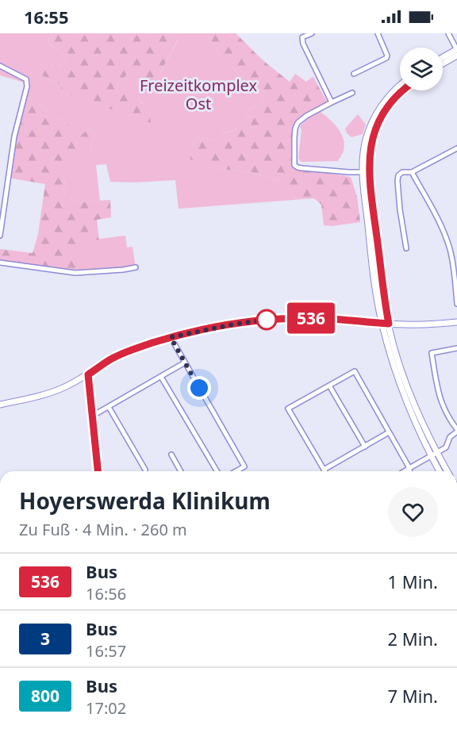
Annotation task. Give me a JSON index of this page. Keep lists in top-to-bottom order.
{
  "parks": ["Freizeitkomplex Ost"],
  "lines": ["bus line 536"],
  "page": {
    "status": "16:55",
    "on_map": "536",
    "heading": ["Hoyerswerda Klinikum", "Zu Fuß · 4 Min. · 260 m"],
    "list": [
      {
        "mark": "536",
        "name": "Bus",
        "note": "16:56",
        "value": "1 Min."
      },
      {
        "mark": "3",
        "name": "Bus",
        "note": "16:57",
        "value": "2 Min."
      },
      {
        "mark": "800",
        "name": "Bus",
        "note": "17:02",
        "value": "7 Min."
      }
    ]
  }
}
